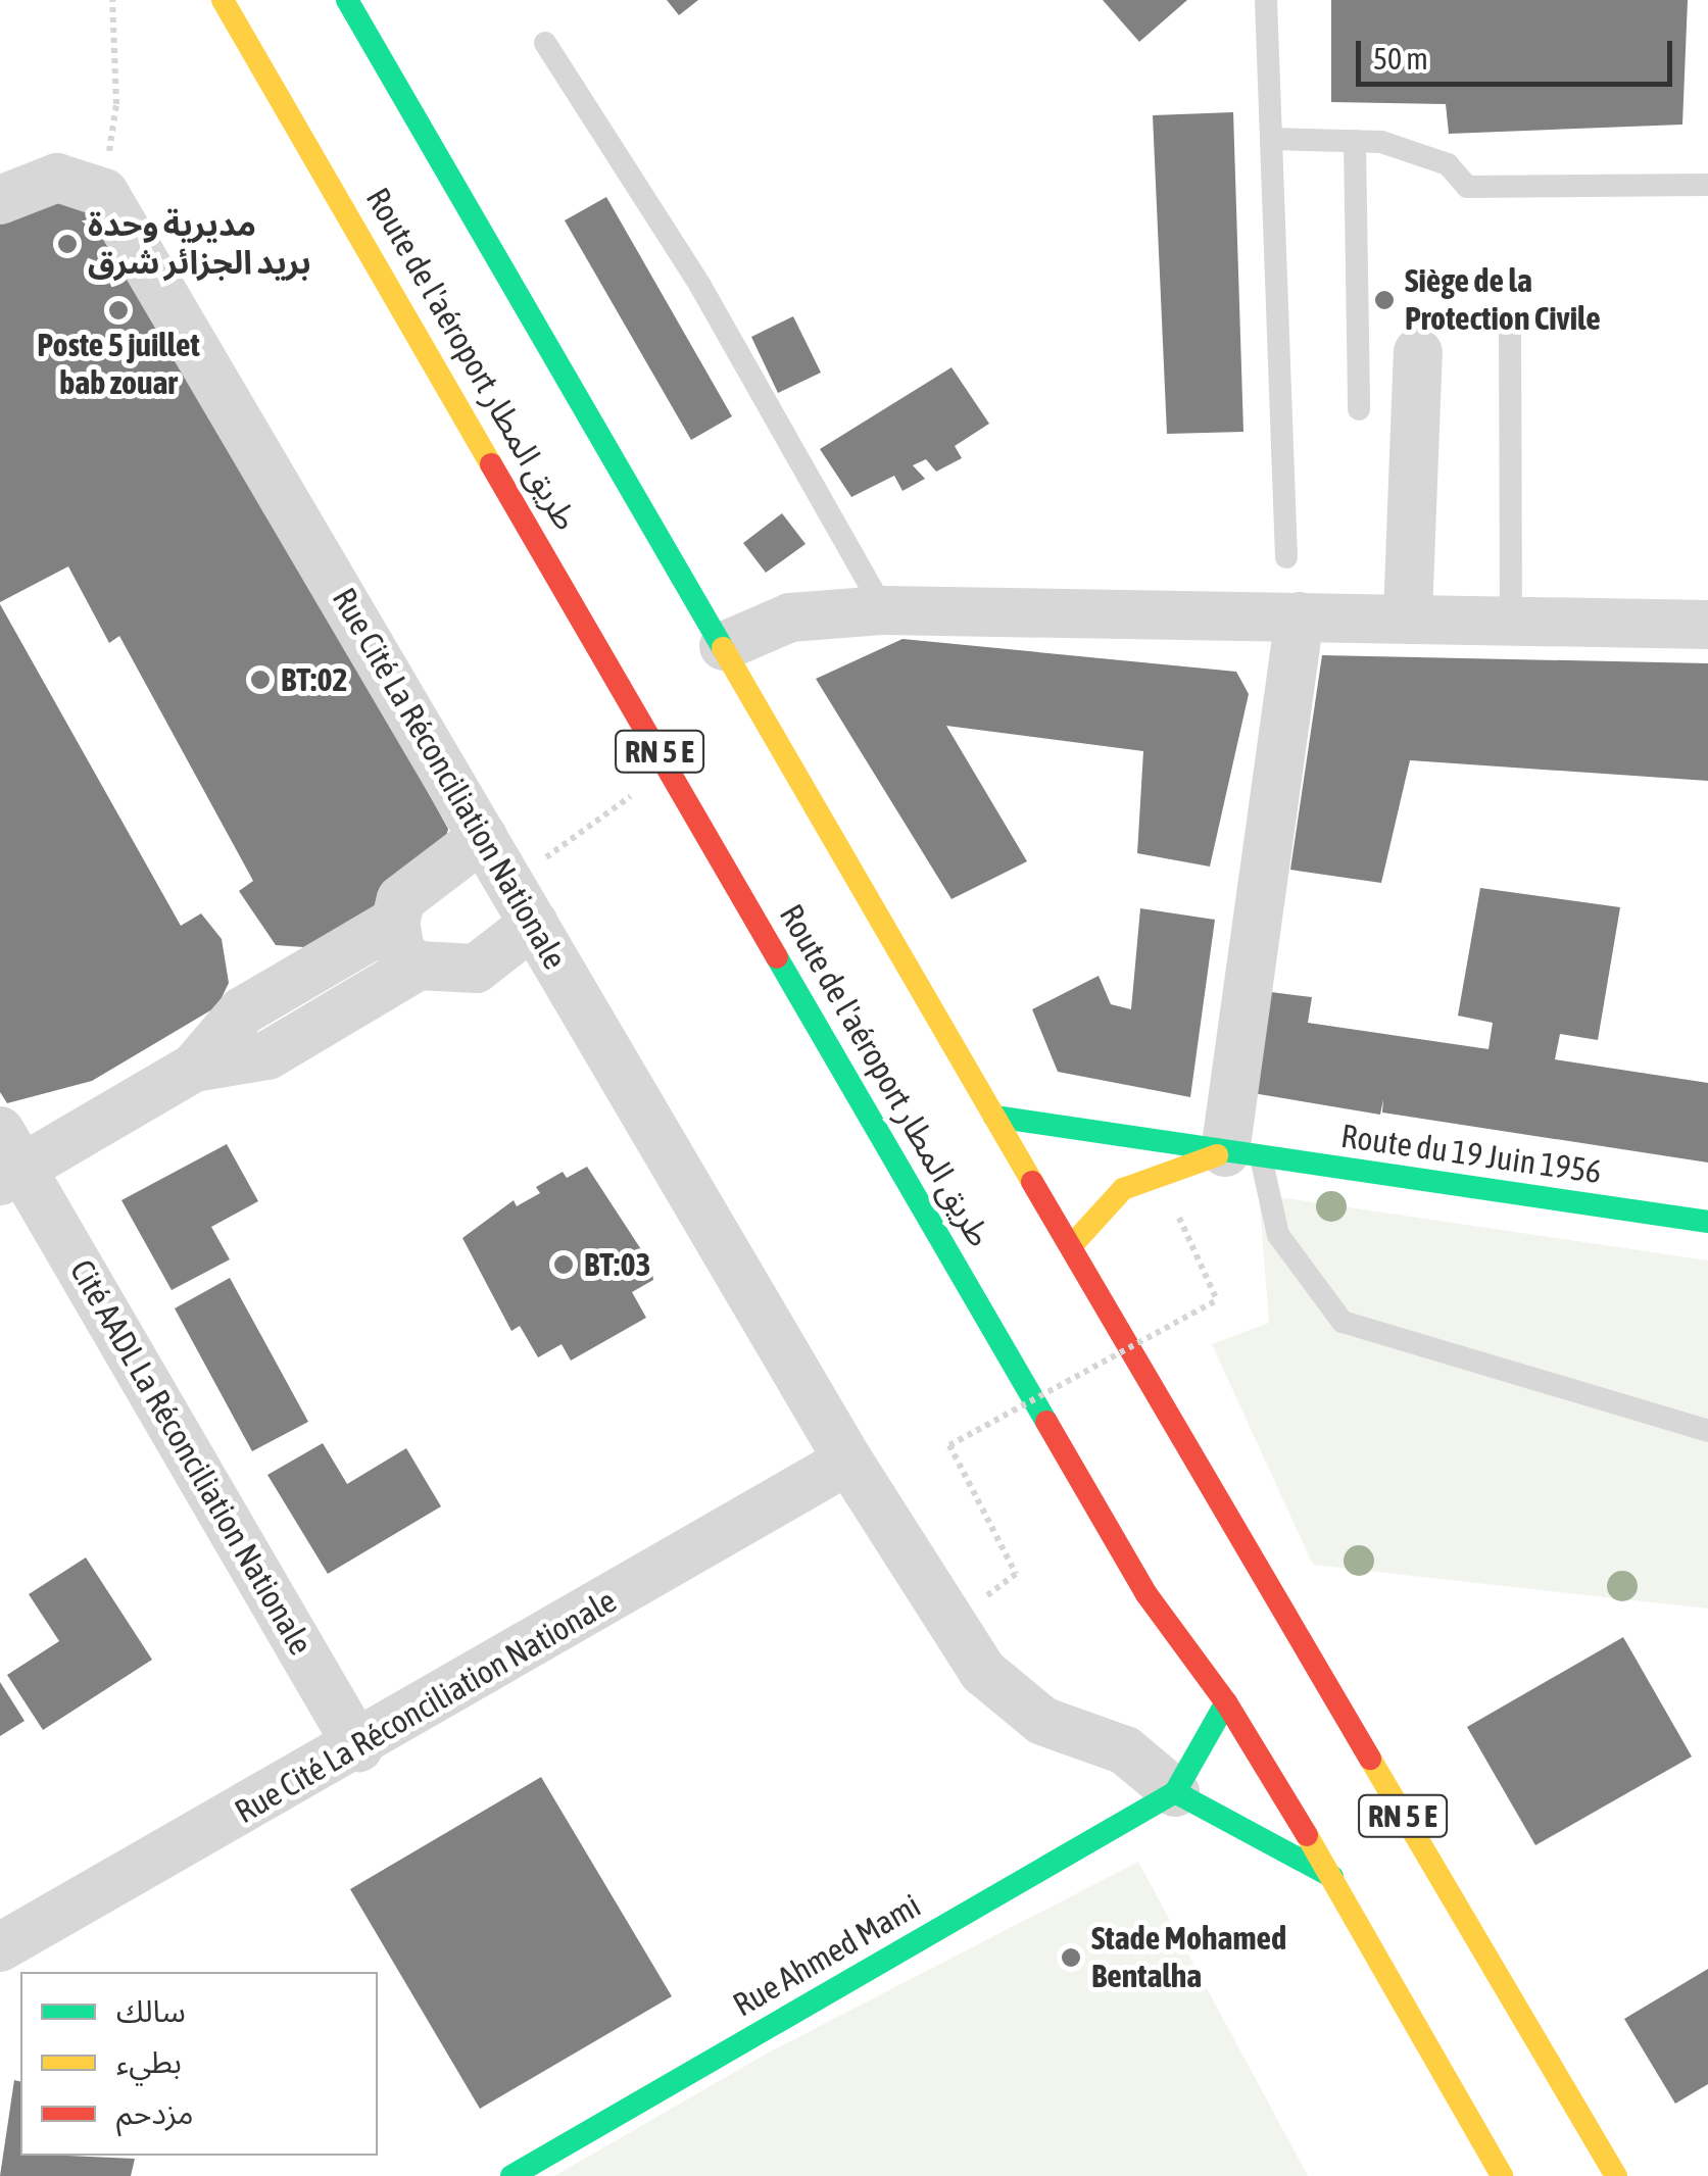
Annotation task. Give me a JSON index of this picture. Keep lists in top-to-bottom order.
{
  "streets": {
    "main road": [
      "Route de l'aéroport طريق المطار",
      "RN 5 E",
      "Route du 19 Juin 1956",
      "Rue Ahmed Mami"
    ],
    "street": ["Rue Cité La Réconciliation Nationale", "Cité AADL La Réconciliation Nationale"]
  },
  "crossings": [
    ["RN 5 E", "Route du 19 Juin 1956"],
    ["Rue Cité La Réconciliation Nationale", "Cité AADL La Réconciliation Nationale"],
    ["Rue Cité La Réconciliation Nationale", "Rue Ahmed Mami"]
  ],
  "places": [
    "مديرية وحدة بريد الجزائر شرق",
    "Siège de la Protection Civile",
    "Poste 5 juillet bab zouar",
    "BT:02",
    "BT:03",
    "Stade Mohamed Bentalha"
  ],
  "legend": ["سالك", "بطيء", "مزدحم"],
  "scale_bar": "50 m"
}
